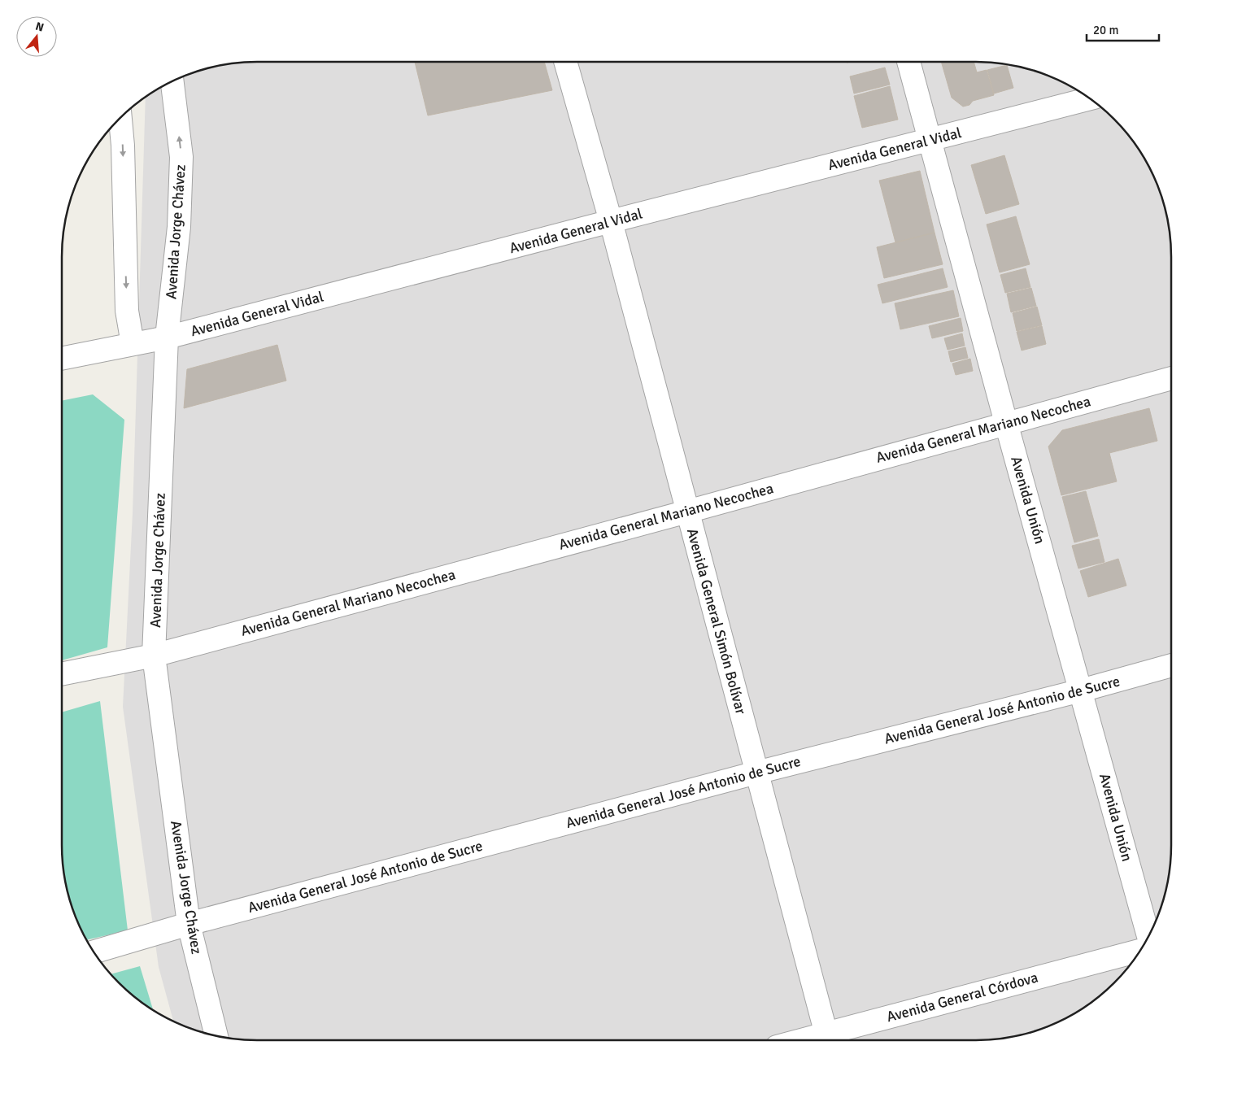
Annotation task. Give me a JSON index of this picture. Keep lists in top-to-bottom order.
{
  "streets": {
    "street": [
      "Avenida General Vidal",
      "Avenida Jorge Chávez",
      "Avenida General Mariano Necochea",
      "Avenida Unión",
      "Avenida General Simón Bolívar",
      "Avenida General José Antonio de Sucre",
      "Avenida General Córdova"
    ]
  },
  "crossings": [
    ["Avenida General Vidal", "Avenida Jorge Chávez"],
    ["Avenida General Vidal", "Avenida Unión"],
    ["Avenida General Vidal", "Avenida General Simón Bolívar"],
    ["Avenida Jorge Chávez", "Avenida General Mariano Necochea"],
    ["Avenida Jorge Chávez", "Avenida General José Antonio de Sucre"],
    ["Avenida General Mariano Necochea", "Avenida Unión"],
    ["Avenida General Mariano Necochea", "Avenida General Simón Bolívar"],
    ["Avenida Unión", "Avenida General José Antonio de Sucre"],
    ["Avenida General Simón Bolívar", "Avenida General José Antonio de Sucre"],
    ["Avenida General Simón Bolívar", "Avenida General Córdova"]
  ],
  "scale_bar": "20 m",
  "north": "top"
}
